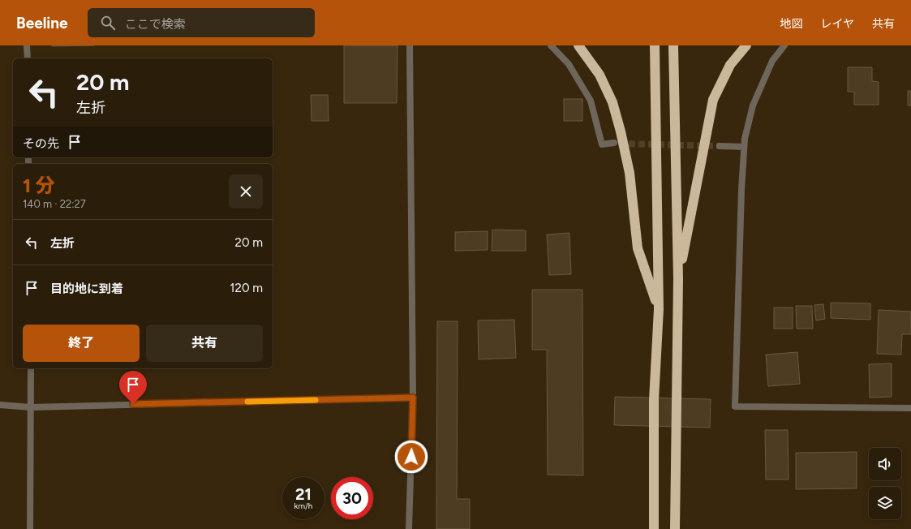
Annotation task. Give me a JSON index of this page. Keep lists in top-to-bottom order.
{
  "page": {
    "header": "Beeline",
    "search": "ここで検索",
    "nav": ["地図", "レイヤ", "共有"],
    "turn": ["20 m", "左折"],
    "then": "その先",
    "heading": ["1 分", "140 m · 22:27"],
    "list": [
      {
        "name": "左折",
        "value": "20 m"
      },
      {
        "name": "目的地に到着",
        "value": "120 m"
      }
    ],
    "buttons": ["終了", "共有"],
    "speed": "21 km/h",
    "limit": "30"
  }
}
